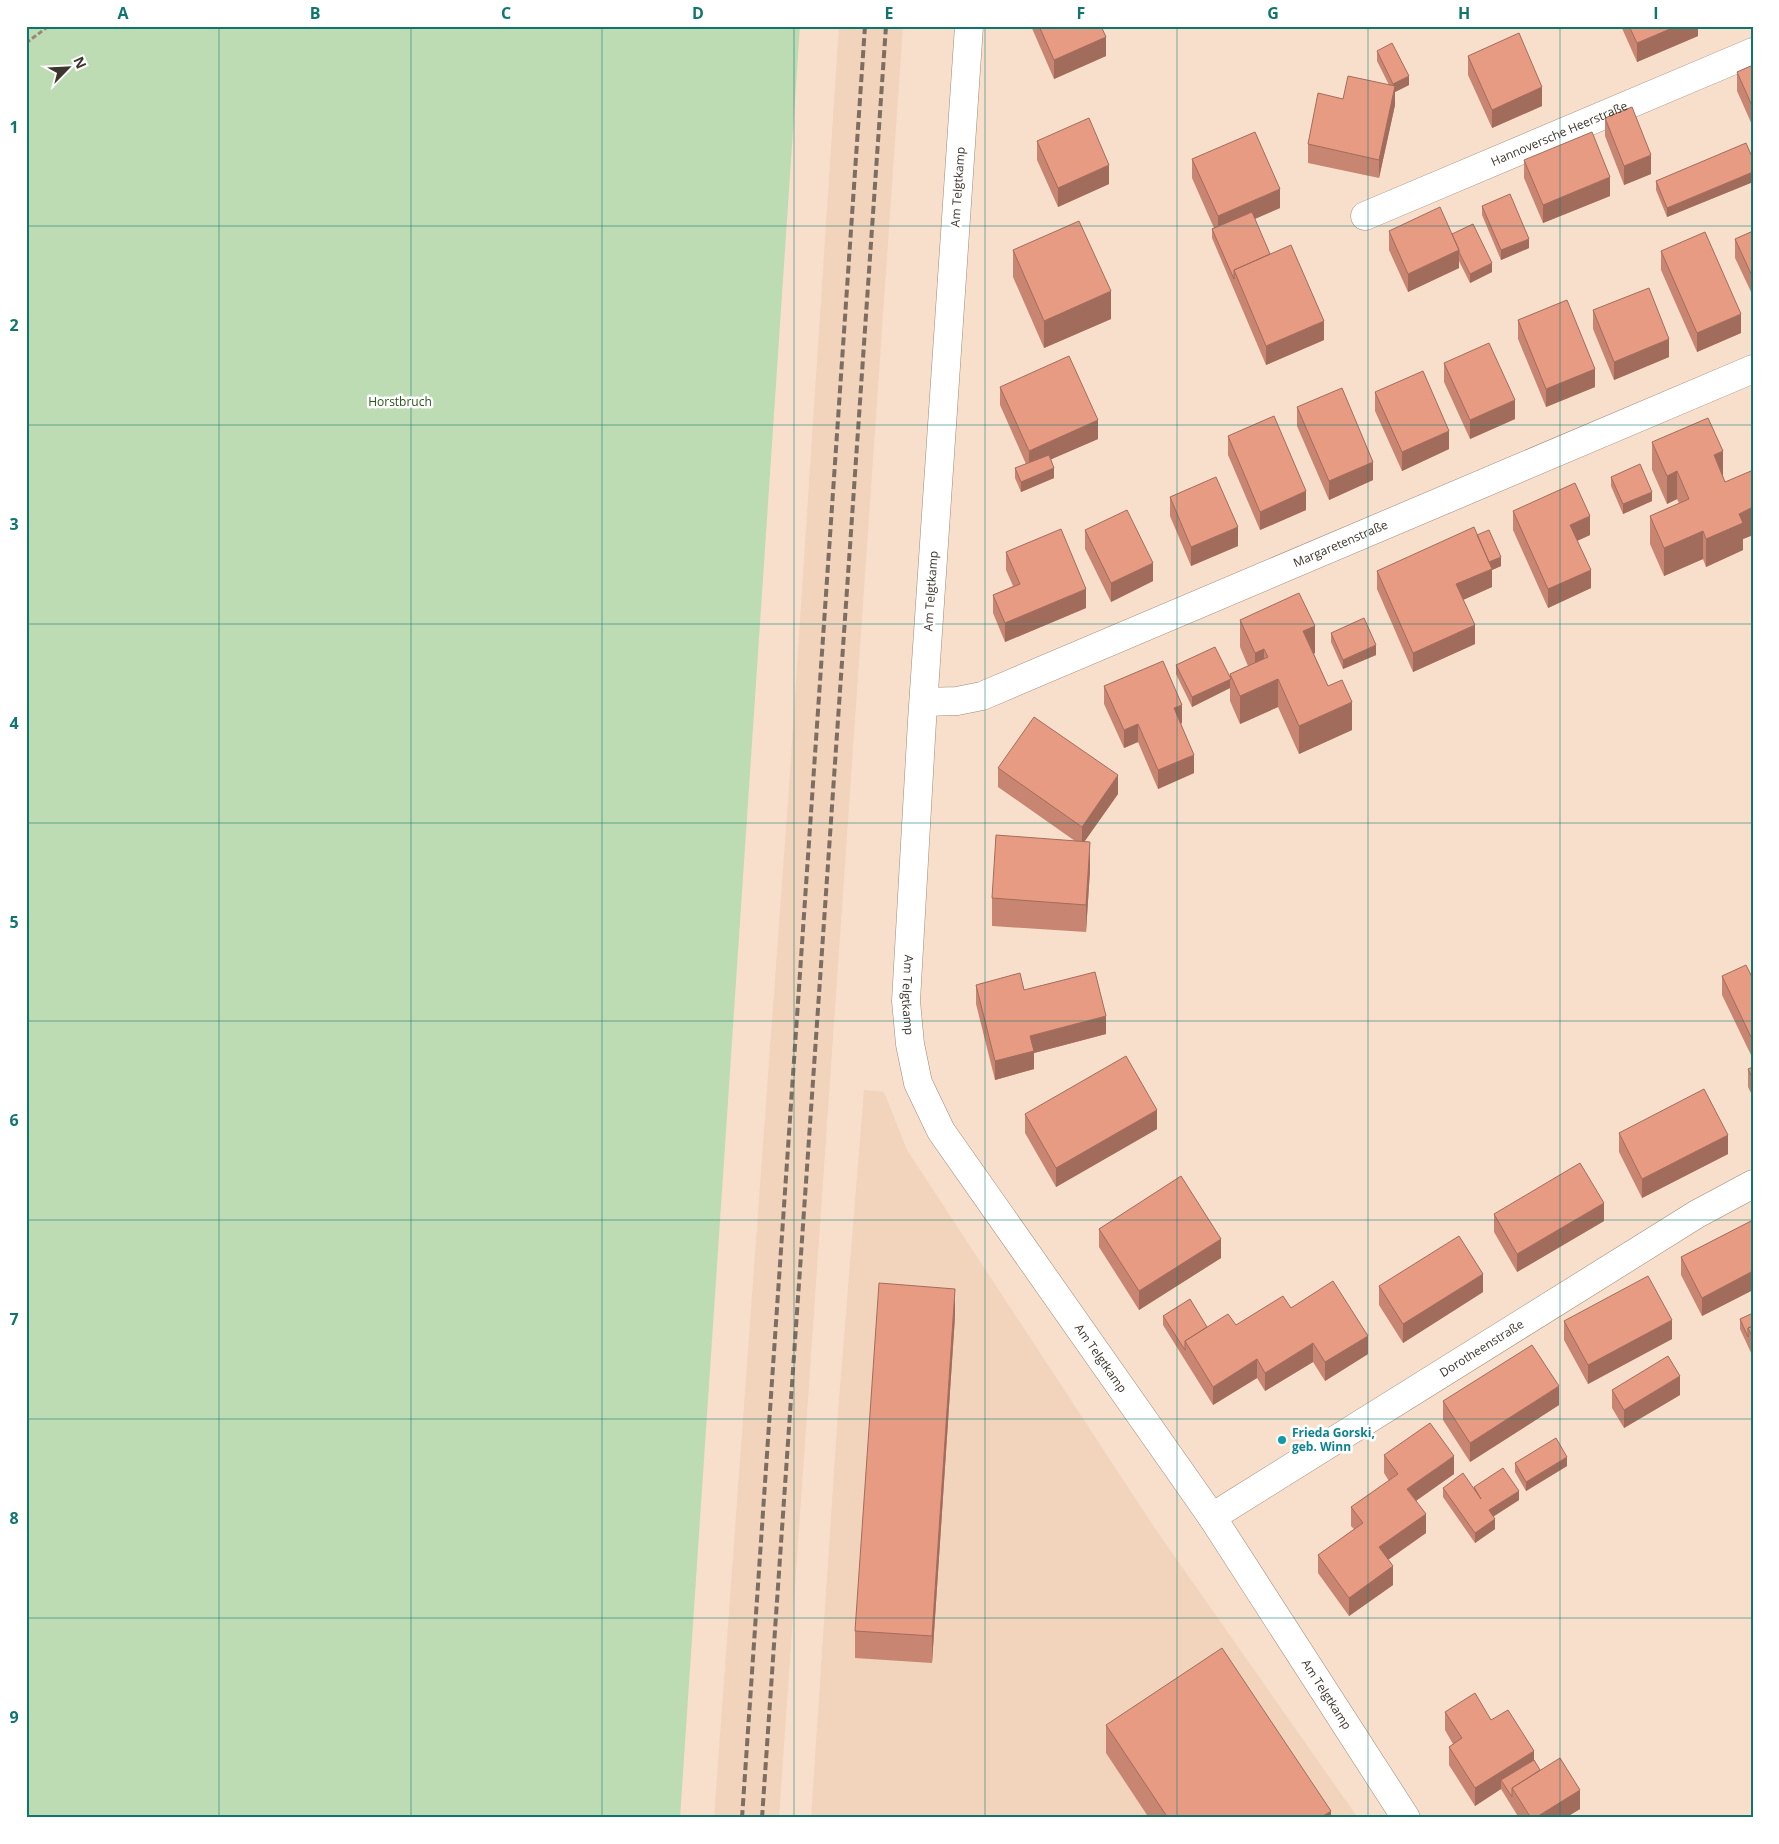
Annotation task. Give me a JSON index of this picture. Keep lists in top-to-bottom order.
{
  "streets": {
    "street": [
      "Hannoversche Heerstraße",
      "Am Telgtkamp",
      "Margaretenstraße",
      "Dorotheenstraße"
    ]
  },
  "crossings": [
    ["Am Telgtkamp", "Margaretenstraße"],
    ["Am Telgtkamp", "Dorotheenstraße"]
  ],
  "parks": ["Horstbruch"],
  "places": ["Frieda Gorski, geb. Winn"],
  "north": "top right",
  "grid": {
    "columns": [
      "A",
      "B",
      "C",
      "D",
      "E",
      "F",
      "G",
      "H",
      "I"
    ],
    "rows": [
      "1",
      "2",
      "3",
      "4",
      "5",
      "6",
      "7",
      "8",
      "9"
    ]
  }
}
